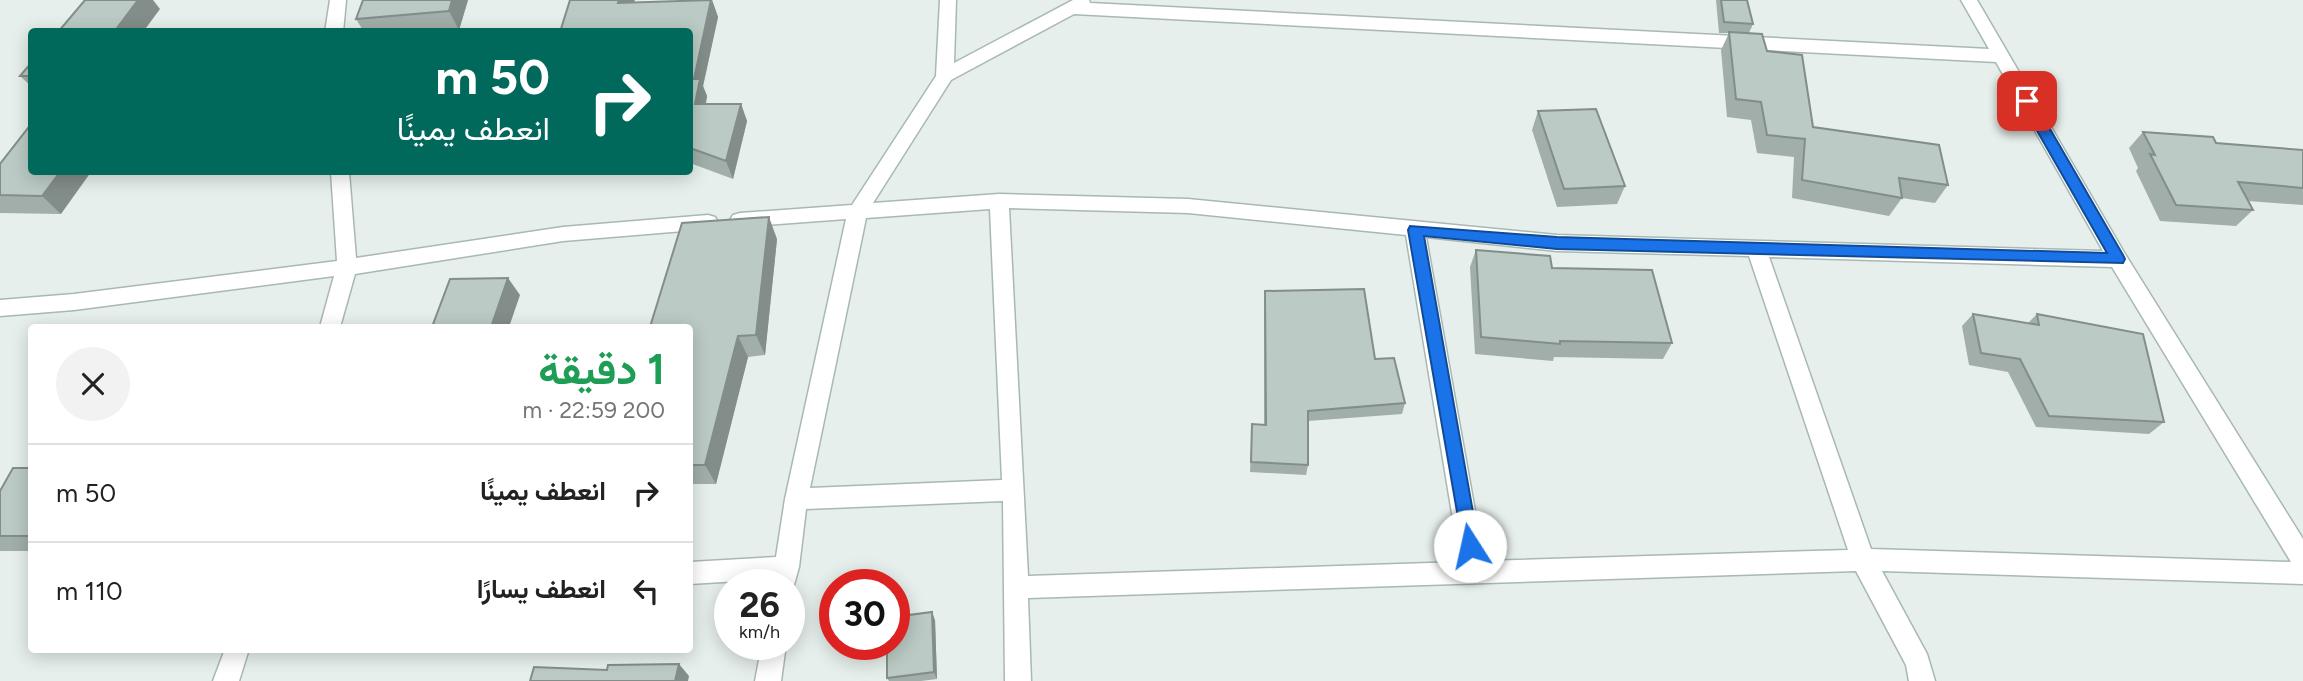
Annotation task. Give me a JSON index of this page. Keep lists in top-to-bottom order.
{
  "page": {
    "turn": ["50 m", "انعطف يمينًا"],
    "heading": ["1 دقيقة", "200 m · 22:59"],
    "list": [
      {
        "name": "انعطف يمينًا",
        "value": "50 m"
      },
      {
        "name": "انعطف يسارًا",
        "value": "110 m"
      }
    ],
    "speed": "26 km/h",
    "limit": "30"
  }
}
